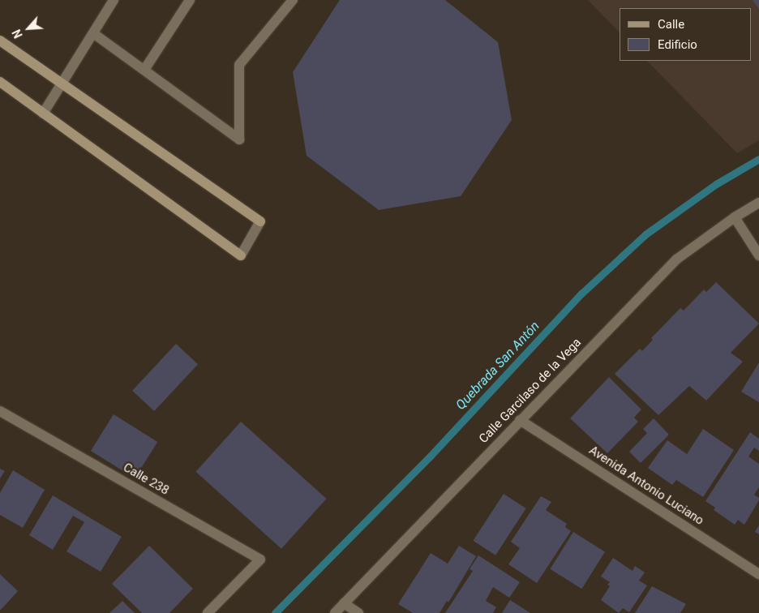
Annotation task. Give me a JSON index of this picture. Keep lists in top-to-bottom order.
{
  "streets": {
    "street": ["Calle Garcilaso de la Vega", "Calle 238", "Avenida Antonio Luciano"]
  },
  "crossings": [
    ["Calle Garcilaso de la Vega", "Avenida Antonio Luciano"]
  ],
  "water": ["Quebrada San Antón"],
  "legend": ["Calle", "Edificio"],
  "north": "bottom left"
}
